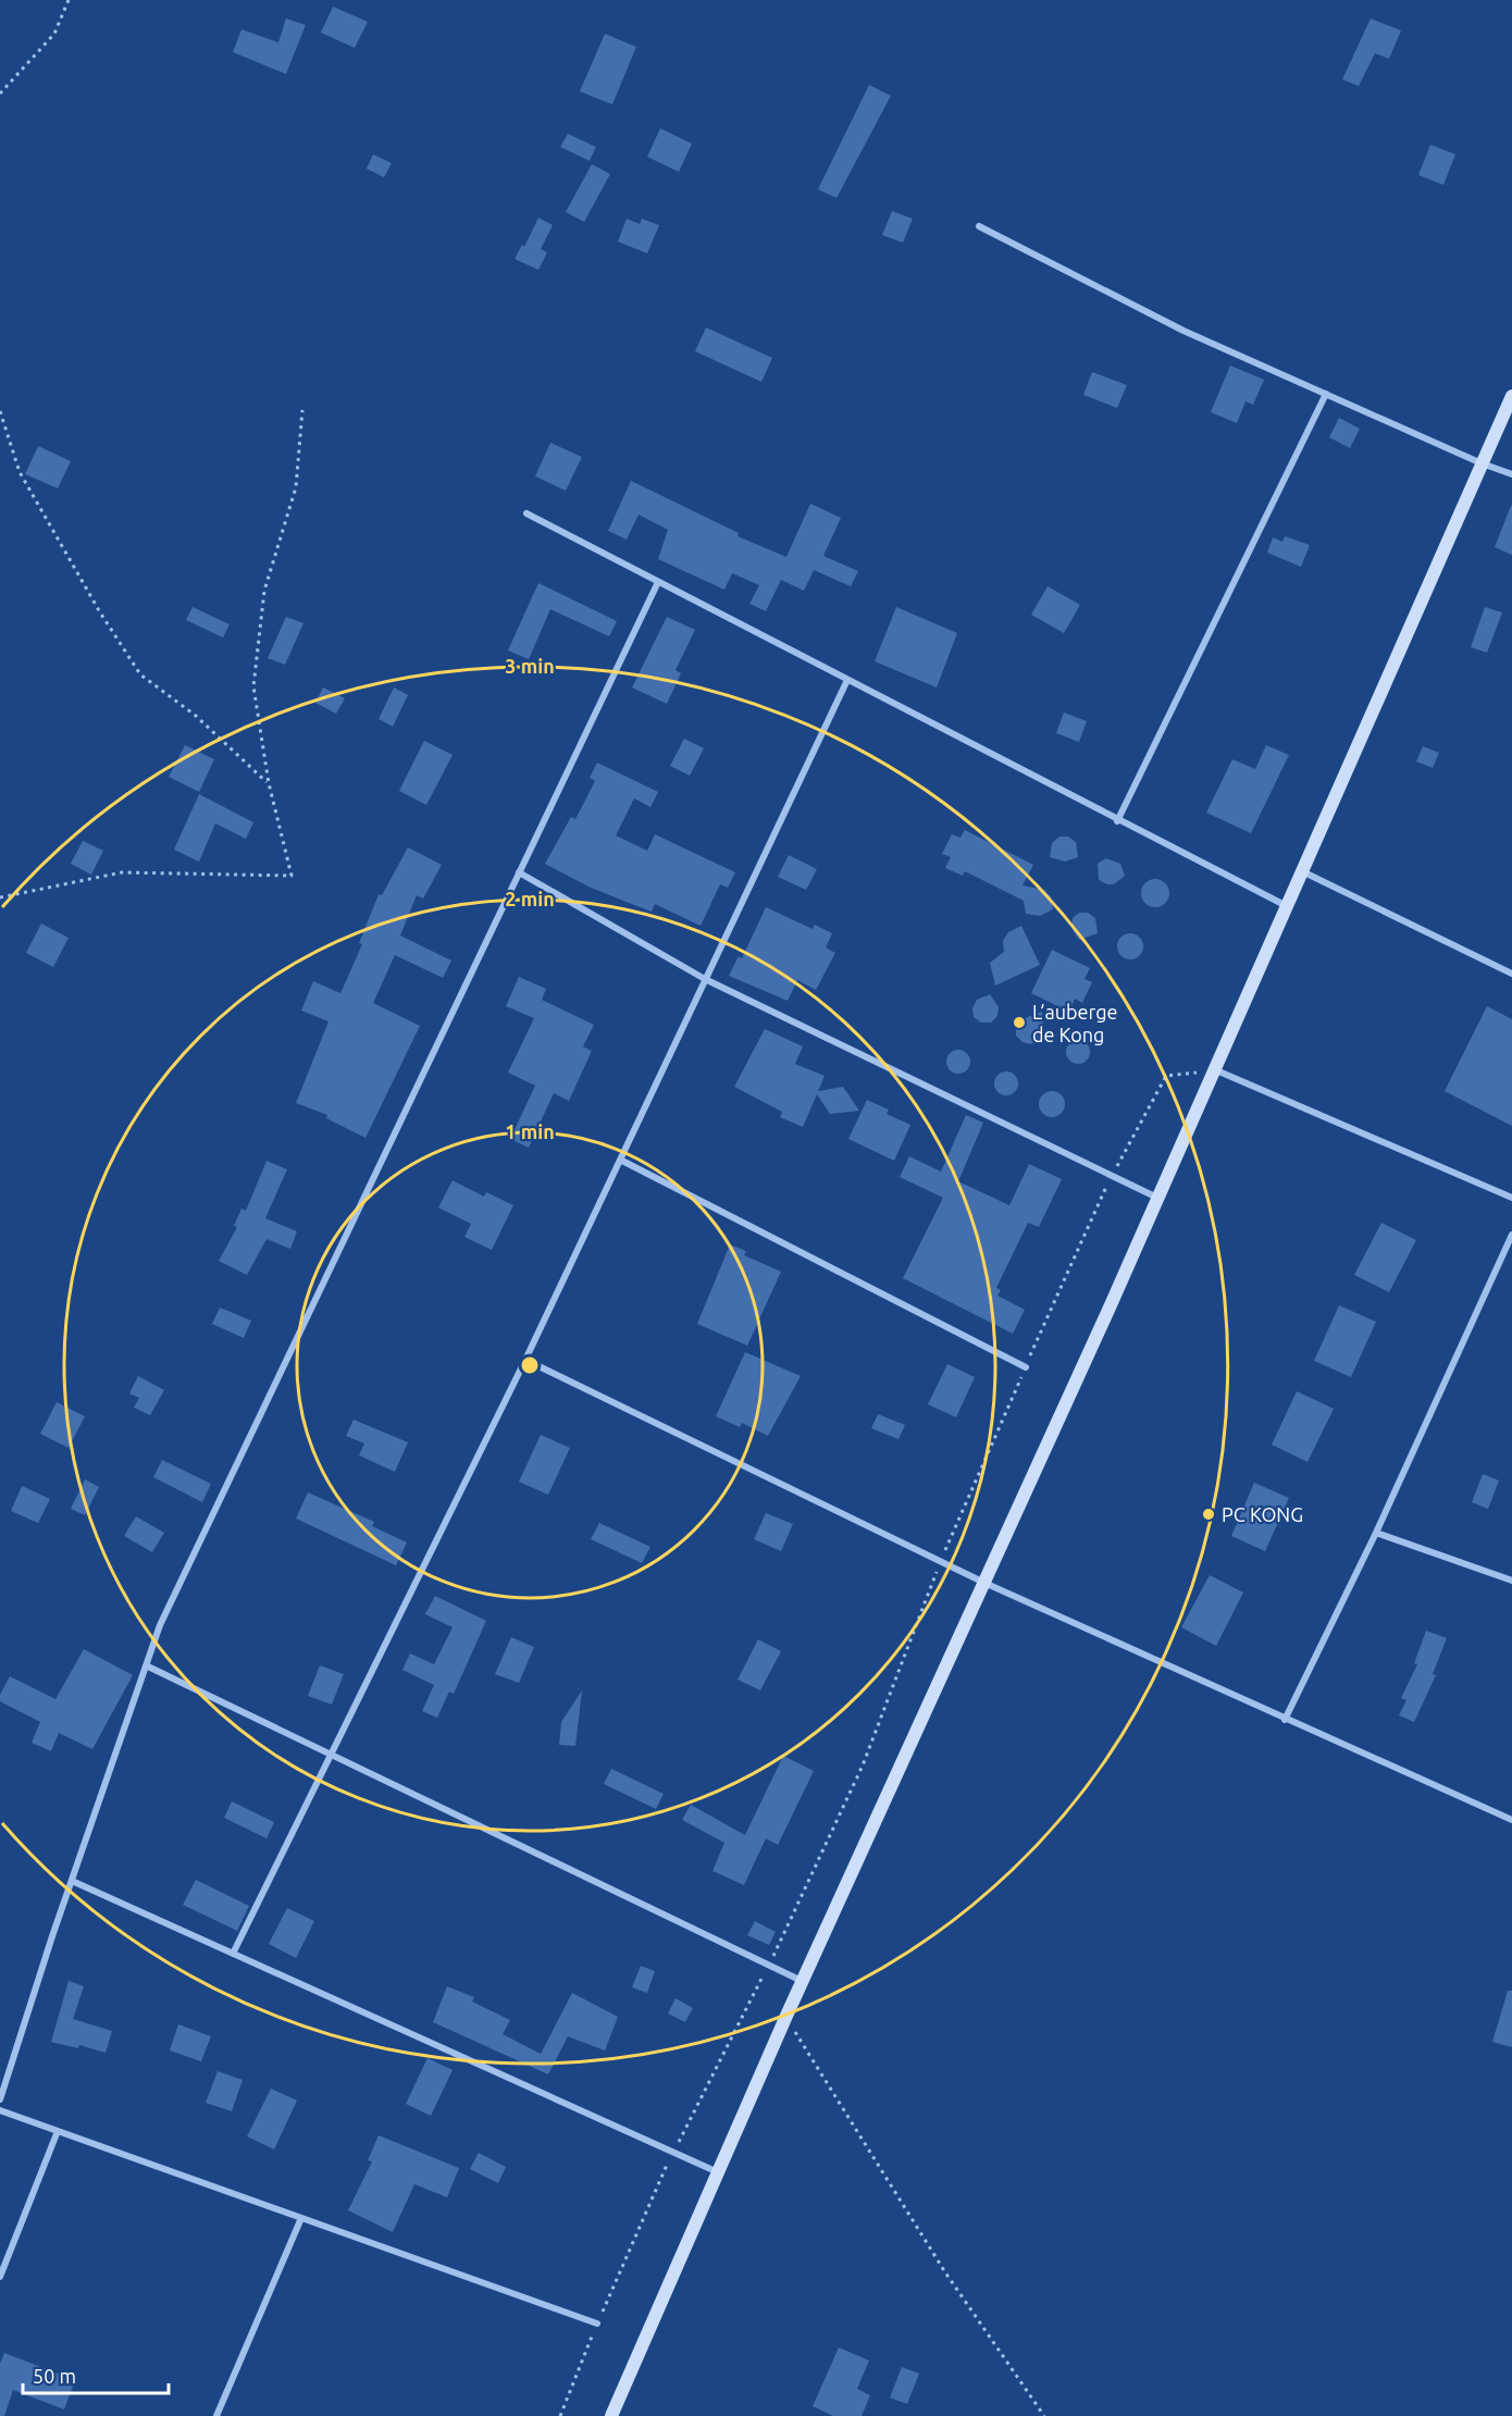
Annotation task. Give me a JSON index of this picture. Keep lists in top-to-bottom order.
{
  "places": ["L’auberge de Kong", "PC KONG"],
  "scale_bar": "50 m",
  "rings": ["3 min", "2 min", "1 min"]
}
